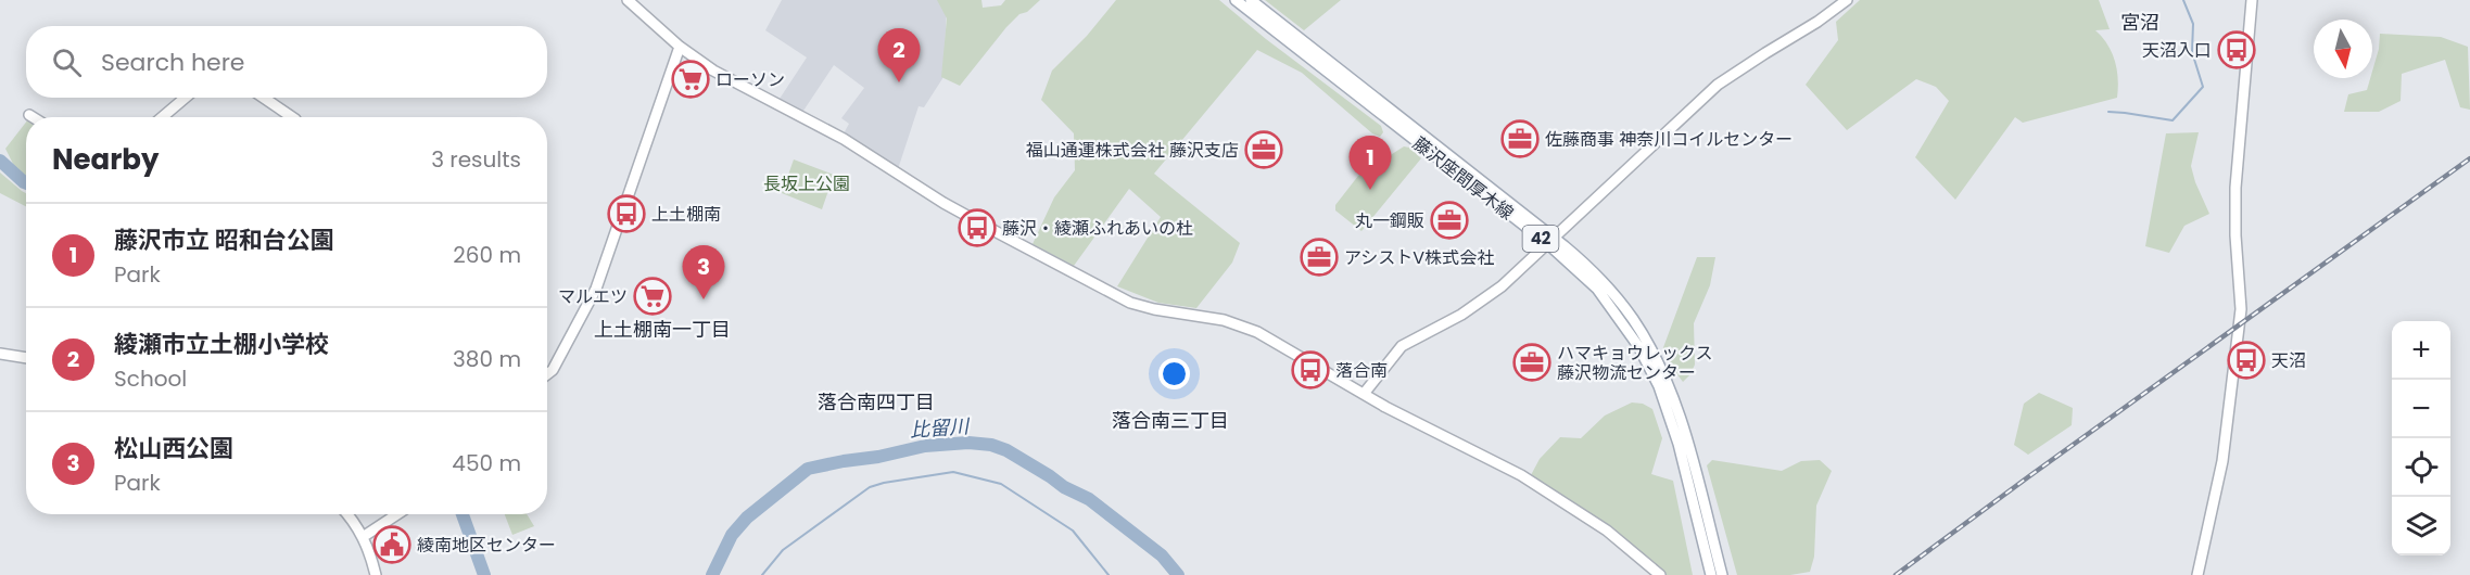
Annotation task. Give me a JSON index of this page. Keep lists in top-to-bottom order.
{
  "streets": {
    "street": ["藤沢座間厚木線", "42"]
  },
  "districts": [
    "宮沼",
    "上土棚南一丁目",
    "落合南四丁目",
    "落合南三丁目"
  ],
  "water": ["比留川"],
  "parks": ["長坂上公園"],
  "places": {
    "bus stop": [
      "天沼入口",
      "上土棚南",
      "藤沢・綾瀬ふれあいの杜",
      "天沼",
      "落合南"
    ],
    "supermarket": ["ローソン", "マルエツ"],
    "office": [
      "佐藤商事 神奈川コイルセンター",
      "福山通運株式会社 藤沢支店",
      "丸一鋼販",
      "アシストV株式会社",
      "ハマキョウレックス 藤沢物流センター"
    ],
    "public building": ["綾南地区センター"]
  },
  "north": "bottom",
  "page": {
    "search": "Search here",
    "pins": ["2", "1", "3"],
    "heading": ["Nearby", "3 results"],
    "list": [
      {
        "mark": "1",
        "name": "藤沢市立 昭和台公園",
        "note": "Park",
        "value": "260 m"
      },
      {
        "mark": "2",
        "name": "綾瀬市立土棚小学校",
        "note": "School",
        "value": "380 m"
      },
      {
        "mark": "3",
        "name": "松山西公園",
        "note": "Park",
        "value": "450 m"
      }
    ],
    "map_buttons": ["+", "−"]
  }
}
